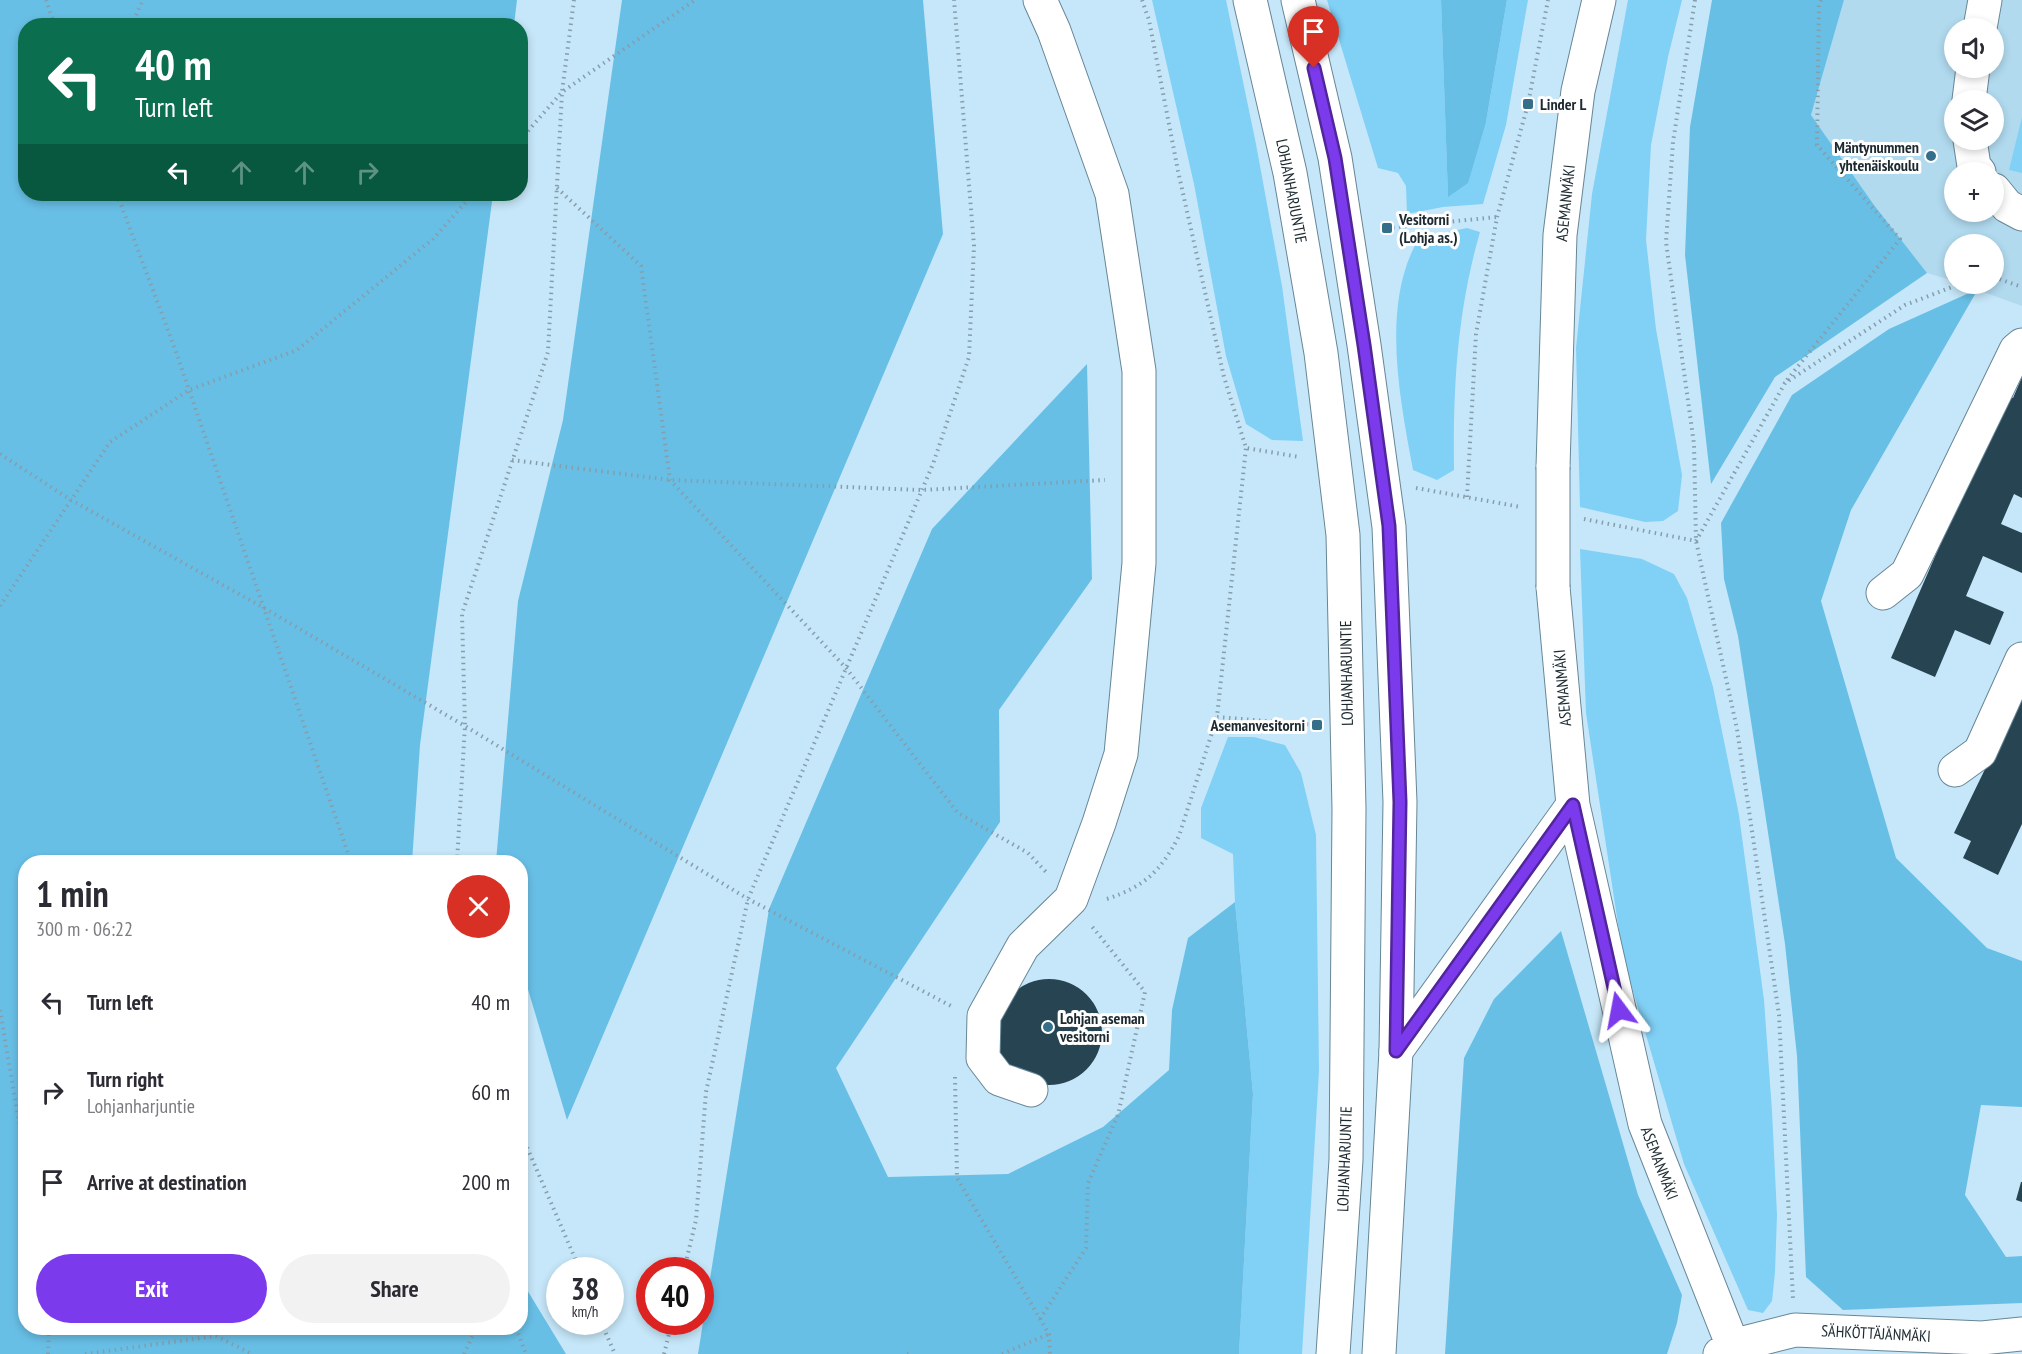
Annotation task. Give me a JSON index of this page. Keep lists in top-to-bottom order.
{
  "streets": {
    "main road": ["LOHJANHARJUNTIE", "ASEMANMÄKI", "SÄHKÖTTÄJÄNMÄKI"]
  },
  "crossings": [
    ["ASEMANMÄKI", "SÄHKÖTTÄJÄNMÄKI"]
  ],
  "places": {
    "transit": ["Linder L", "Vesitorni (Lohja as.)", "Asemanvesitorni"],
    "other": ["Mäntynummen yhtenäiskoulu", "Lohjan aseman vesitorni"]
  },
  "page": {
    "map_buttons": ["+", "−"],
    "turn": ["40 m", "Turn left"],
    "heading": ["1 min", "300 m · 06:22"],
    "list": [
      {
        "name": "Turn left",
        "value": "40 m"
      },
      {
        "name": "Turn right",
        "note": "Lohjanharjuntie",
        "value": "60 m"
      },
      {
        "name": "Arrive at destination",
        "value": "200 m"
      }
    ],
    "buttons": ["Exit", "Share"],
    "speed": "38 km/h",
    "limit": "40"
  }
}
